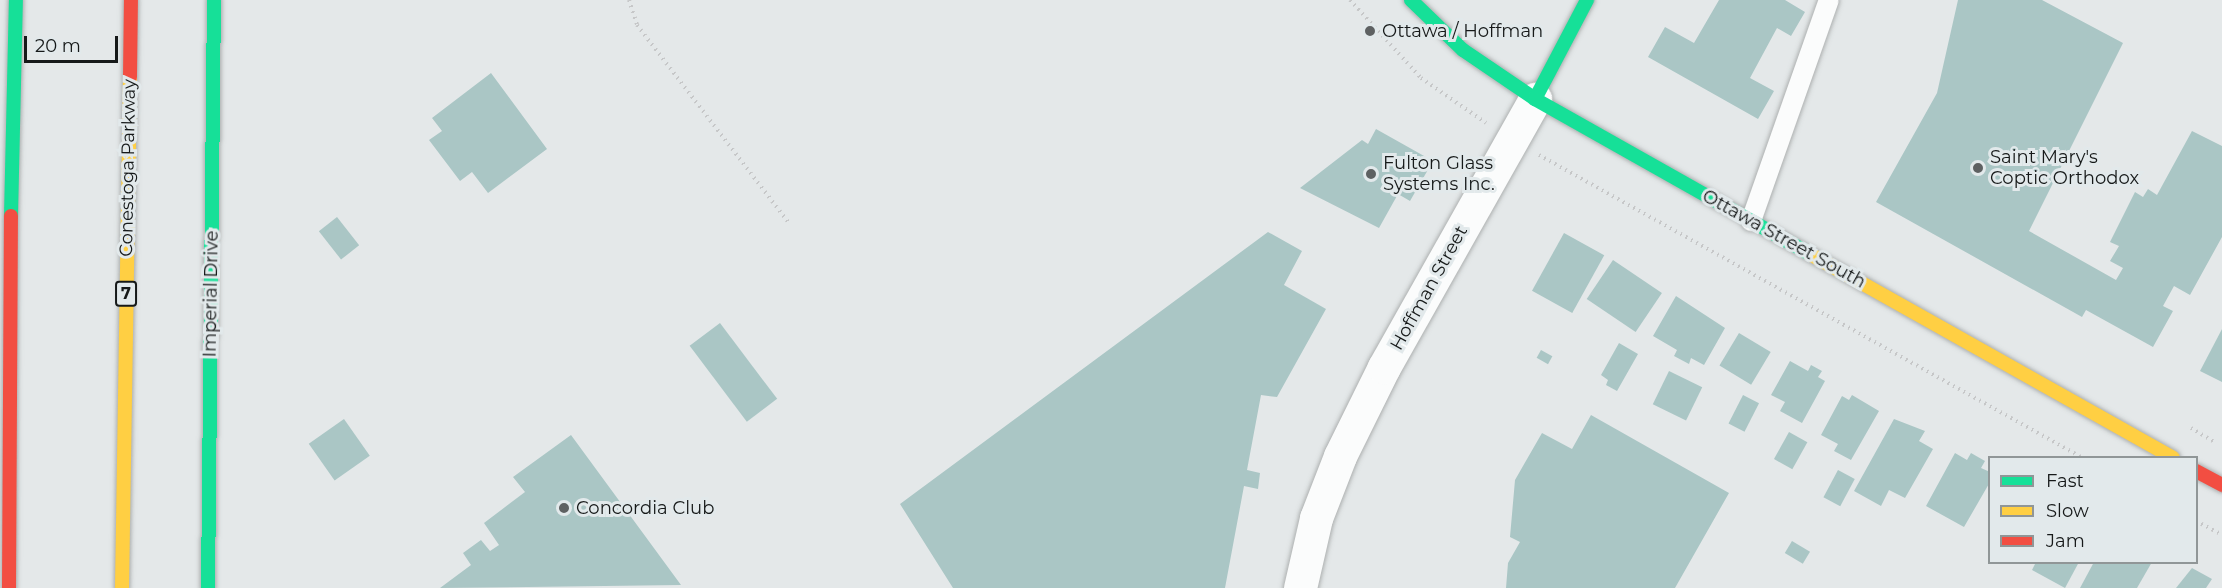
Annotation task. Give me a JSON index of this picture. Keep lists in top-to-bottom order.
{
  "streets": {
    "main road": [
      "Conestoga Parkway",
      "Ottawa Street South",
      "Hoffman Street",
      "7",
      "Imperial Drive"
    ]
  },
  "crossings": [
    ["Ottawa Street South", "Hoffman Street"]
  ],
  "places": [
    "Ottawa / Hoffman",
    "Saint Mary's Coptic Orthodox",
    "Fulton Glass Systems Inc.",
    "Concordia Club"
  ],
  "legend": ["Fast", "Slow", "Jam"],
  "scale_bar": "20 m"
}
